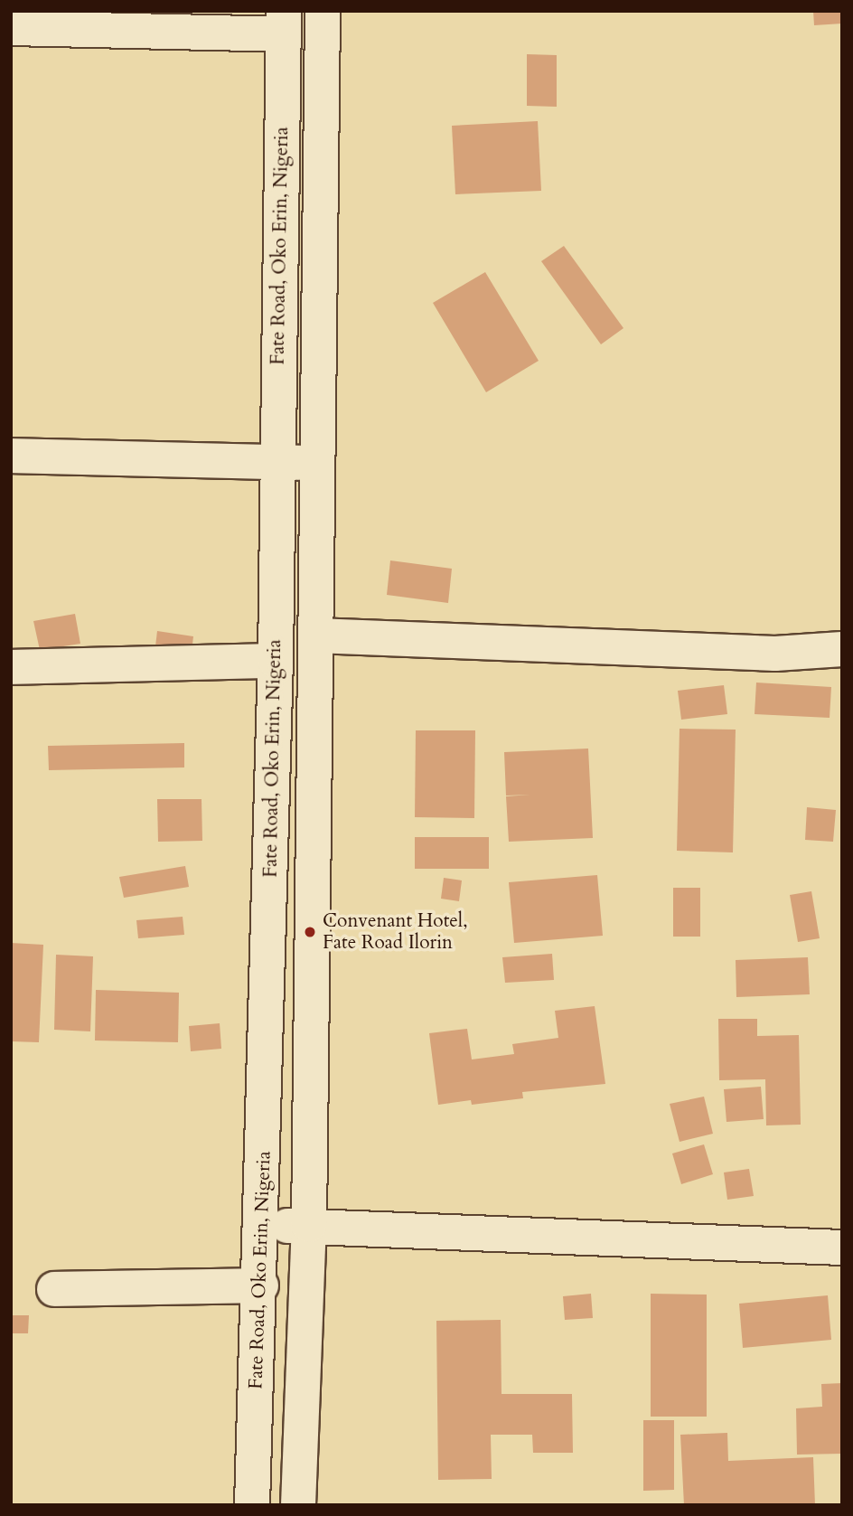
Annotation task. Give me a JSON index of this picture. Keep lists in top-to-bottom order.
{
  "streets": {
    "street": ["Fate Road, Oko Erin, Nigeria"]
  },
  "places": ["Convenant Hotel, Fate Road Ilorin"]
}
